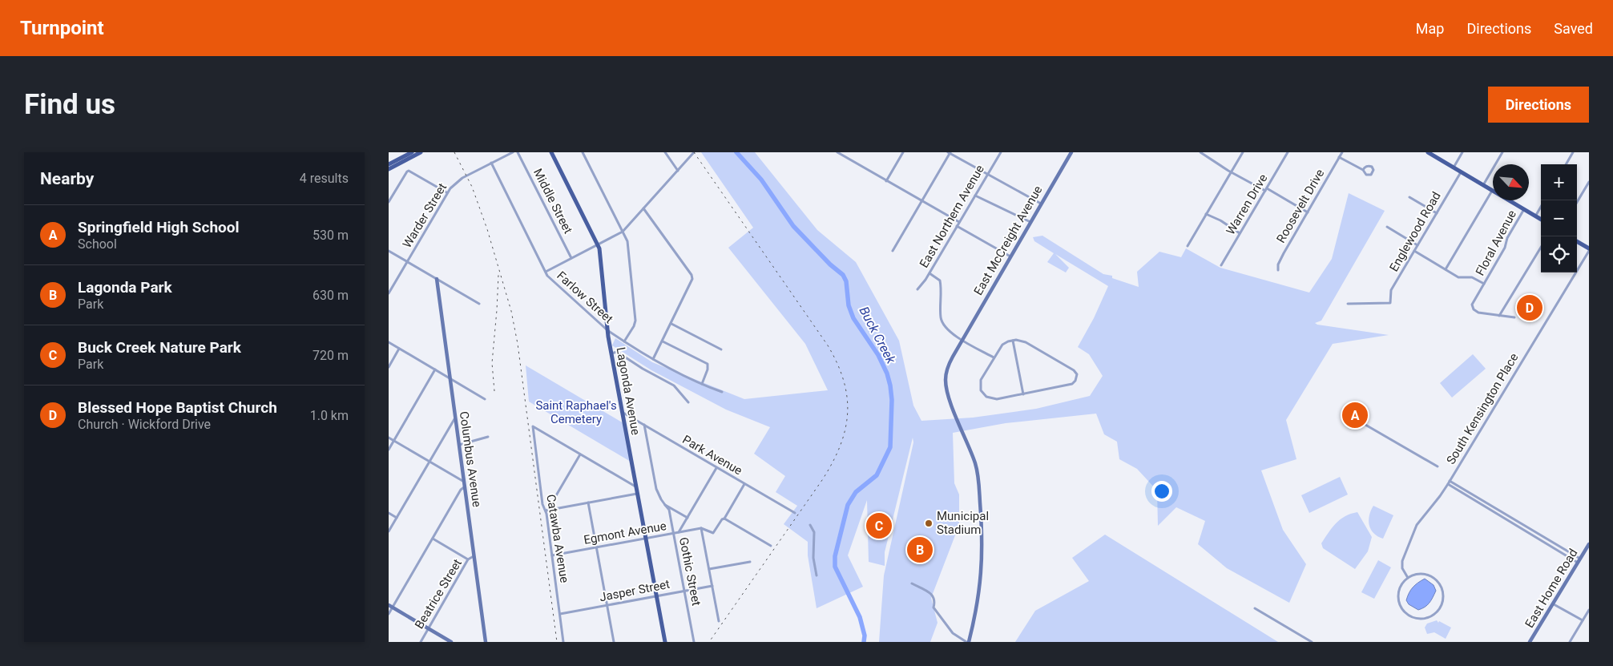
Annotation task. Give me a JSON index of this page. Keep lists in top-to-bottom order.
{
  "streets": {
    "main road": ["Lagonda Avenue"],
    "street": [
      "Middle Street",
      "Warren Drive",
      "Roosevelt Drive",
      "Warder Street",
      "East Northern Avenue",
      "Englewood Road",
      "East McCreight Avenue",
      "Floral Avenue",
      "Farlow Street",
      "South Kensington Place",
      "Park Avenue",
      "Columbus Avenue",
      "Egmont Avenue",
      "Catawba Avenue",
      "Gothic Street",
      "East Home Road",
      "Jasper Street",
      "Beatrice Street"
    ]
  },
  "crossings": [
    ["Warder Street", "Farlow Street"],
    ["Farlow Street", "Lagonda Avenue"],
    ["Lagonda Avenue", "Park Avenue"],
    ["Lagonda Avenue", "Egmont Avenue"],
    ["Lagonda Avenue", "Jasper Street"],
    ["Park Avenue", "Gothic Street"],
    ["Columbus Avenue", "Beatrice Street"],
    ["Egmont Avenue", "Catawba Avenue"],
    ["Egmont Avenue", "Gothic Street"],
    ["Catawba Avenue", "Jasper Street"],
    ["Gothic Street", "Jasper Street"]
  ],
  "water": ["Buck Creek"],
  "parks": ["Saint Raphael's Cemetery"],
  "places": ["Municipal Stadium"],
  "north": "bottom right",
  "page": {
    "header": "Turnpoint",
    "nav": ["Map", "Directions", "Saved"],
    "buttons": "Directions",
    "title": "Find us",
    "heading": ["Nearby", "4 results"],
    "map_buttons": ["+", "−"],
    "list": [
      {
        "mark": "A",
        "name": "Springfield High School",
        "note": "School",
        "value": "530 m"
      },
      {
        "mark": "B",
        "name": "Lagonda Park",
        "note": "Park",
        "value": "630 m"
      },
      {
        "mark": "C",
        "name": "Buck Creek Nature Park",
        "note": "Park",
        "value": "720 m"
      },
      {
        "mark": "D",
        "name": "Blessed Hope Baptist Church",
        "note": "Church · Wickford Drive",
        "value": "1.0 km"
      }
    ],
    "pins": [
      "D",
      "A",
      "C",
      "B"
    ]
  }
}
